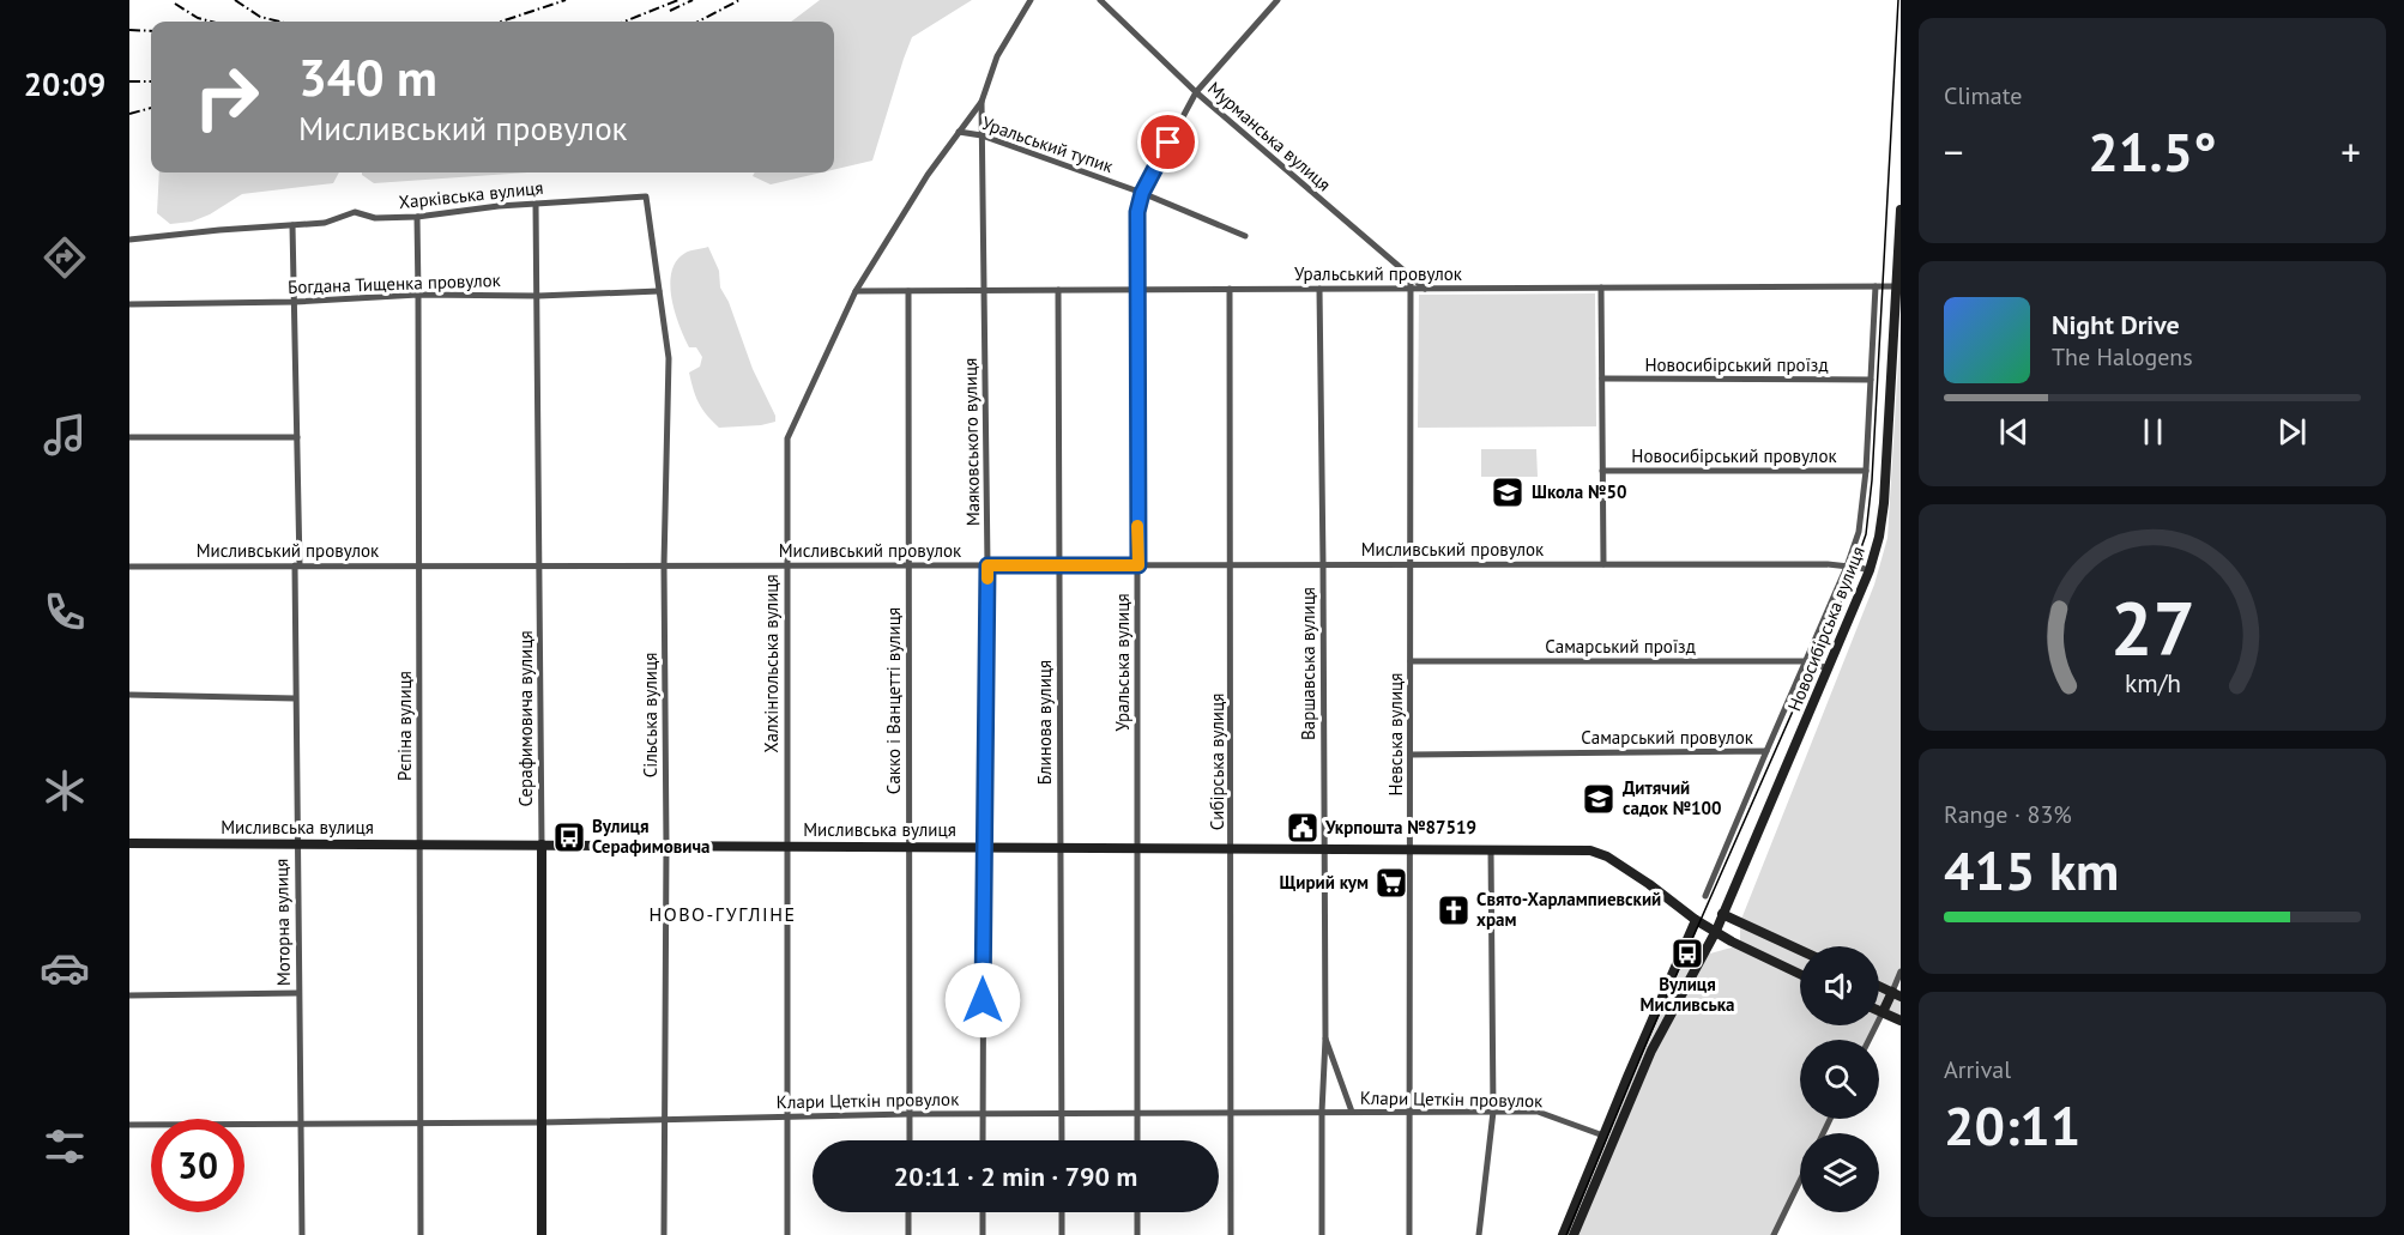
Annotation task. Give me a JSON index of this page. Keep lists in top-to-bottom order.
{
  "streets": {
    "street": [
      "Мурманська вулиця",
      "Уральський тупик",
      "Харківська вулиця",
      "Уральський провулок",
      "Богдана Тищенка провулок",
      "Новосибірський проїзд",
      "Маяковського вулиця",
      "Новосибірський провулок",
      "Мисливський провулок",
      "Новосибірська вулиця",
      "Самарський проїзд",
      "Уральська вулиця",
      "Халхінгольська вулиця",
      "Варшавська вулиця",
      "Сакко і Ванцетті вулиця",
      "Сільська вулиця",
      "Серафимовича вулиця",
      "Блинова вулиця",
      "Рєпіна вулиця",
      "Невська вулиця",
      "Самарський провулок",
      "Сибірська вулиця",
      "Мисливська вулиця",
      "Моторна вулиця",
      "Клари Цеткін провулок"
    ]
  },
  "crossings": [
    ["Мурманська вулиця", "Уральський провулок"],
    ["Мурманська вулиця", "Уральська вулиця"],
    ["Мурманська вулиця", "Невська вулиця"],
    ["Уральський тупик", "Маяковського вулиця"],
    ["Уральський тупик", "Уральська вулиця"],
    ["Уральський тупик", "Халхінгольська вулиця"],
    ["Харківська вулиця", "Сільська вулиця"],
    ["Харківська вулиця", "Серафимовича вулиця"],
    ["Харківська вулиця", "Рєпіна вулиця"],
    ["Харківська вулиця", "Моторна вулиця"],
    ["Уральський провулок", "Маяковського вулиця"],
    ["Уральський провулок", "Новосибірська вулиця"],
    ["Уральський провулок", "Уральська вулиця"],
    ["Уральський провулок", "Халхінгольська вулиця"],
    ["Уральський провулок", "Варшавська вулиця"],
    ["Уральський провулок", "Сакко і Ванцетті вулиця"],
    ["Уральський провулок", "Блинова вулиця"],
    ["Уральський провулок", "Невська вулиця"],
    ["Уральський провулок", "Сибірська вулиця"],
    ["Богдана Тищенка провулок", "Сільська вулиця"],
    ["Богдана Тищенка провулок", "Серафимовича вулиця"],
    ["Богдана Тищенка провулок", "Рєпіна вулиця"],
    ["Богдана Тищенка провулок", "Моторна вулиця"],
    ["Новосибірський проїзд", "Новосибірська вулиця"],
    ["Маяковського вулиця", "Мисливський провулок"],
    ["Маяковського вулиця", "Халхінгольська вулиця"],
    ["Маяковського вулиця", "Мисливська вулиця"],
    ["Маяковського вулиця", "Клари Цеткін провулок"],
    ["Новосибірський провулок", "Новосибірська вулиця"],
    ["Мисливський провулок", "Новосибірська вулиця"],
    ["Мисливський провулок", "Уральська вулиця"],
    ["Мисливський провулок", "Халхінгольська вулиця"],
    ["Мисливський провулок", "Варшавська вулиця"],
    ["Мисливський провулок", "Сакко і Ванцетті вулиця"],
    ["Мисливський провулок", "Сільська вулиця"],
    ["Мисливський провулок", "Серафимовича вулиця"],
    ["Мисливський провулок", "Блинова вулиця"],
    ["Мисливський провулок", "Рєпіна вулиця"],
    ["Мисливський провулок", "Невська вулиця"],
    ["Мисливський провулок", "Сибірська вулиця"],
    ["Мисливський провулок", "Моторна вулиця"],
    ["Новосибірська вулиця", "Самарський проїзд"],
    ["Новосибірська вулиця", "Самарський провулок"],
    ["Новосибірська вулиця", "Мисливська вулиця"],
    ["Самарський проїзд", "Невська вулиця"],
    ["Уральська вулиця", "Мисливська вулиця"],
    ["Уральська вулиця", "Клари Цеткін провулок"],
    ["Халхінгольська вулиця", "Мисливська вулиця"],
    ["Халхінгольська вулиця", "Клари Цеткін провулок"],
    ["Варшавська вулиця", "Мисливська вулиця"],
    ["Варшавська вулиця", "Клари Цеткін провулок"],
    ["Сакко і Ванцетті вулиця", "Мисливська вулиця"],
    ["Сакко і Ванцетті вулиця", "Клари Цеткін провулок"],
    ["Сільська вулиця", "Мисливська вулиця"],
    ["Сільська вулиця", "Клари Цеткін провулок"],
    ["Серафимовича вулиця", "Мисливська вулиця"],
    ["Серафимовича вулиця", "Клари Цеткін провулок"],
    ["Блинова вулиця", "Мисливська вулиця"],
    ["Блинова вулиця", "Клари Цеткін провулок"],
    ["Рєпіна вулиця", "Мисливська вулиця"],
    ["Рєпіна вулиця", "Клари Цеткін провулок"],
    ["Невська вулиця", "Самарський провулок"],
    ["Невська вулиця", "Мисливська вулиця"],
    ["Невська вулиця", "Клари Цеткін провулок"],
    ["Сибірська вулиця", "Мисливська вулиця"],
    ["Сибірська вулиця", "Клари Цеткін провулок"],
    ["Мисливська вулиця", "Моторна вулиця"],
    ["Моторна вулиця", "Клари Цеткін провулок"]
  ],
  "districts": ["НОВО-ГУГЛІНЕ"],
  "places": {
    "school or university": ["Школа №50", "Дитячий садок №100"],
    "public building": ["Укрпошта №87519"],
    "bus stop": ["Вулиця Серафимовича", "Вулиця Мисливська"],
    "supermarket": ["Щирий кум"],
    "church": ["Свято-Харлампиевский храм"]
  },
  "page": {
    "tabs": "20:09",
    "tile": [
      "Climate",
      ["Range · 83%", "415 km"],
      ["Arrival", "20:11"]
    ],
    "turn": ["340 m", "Мисливський провулок"],
    "heat": ["−", "21.5°", "+"],
    "song": ["Night Drive", "The Halogens"],
    "limit": "30",
    "trip": "20:11 · 2 min · 790 m",
    "gauge": ["27", "km/h"]
  }
}
